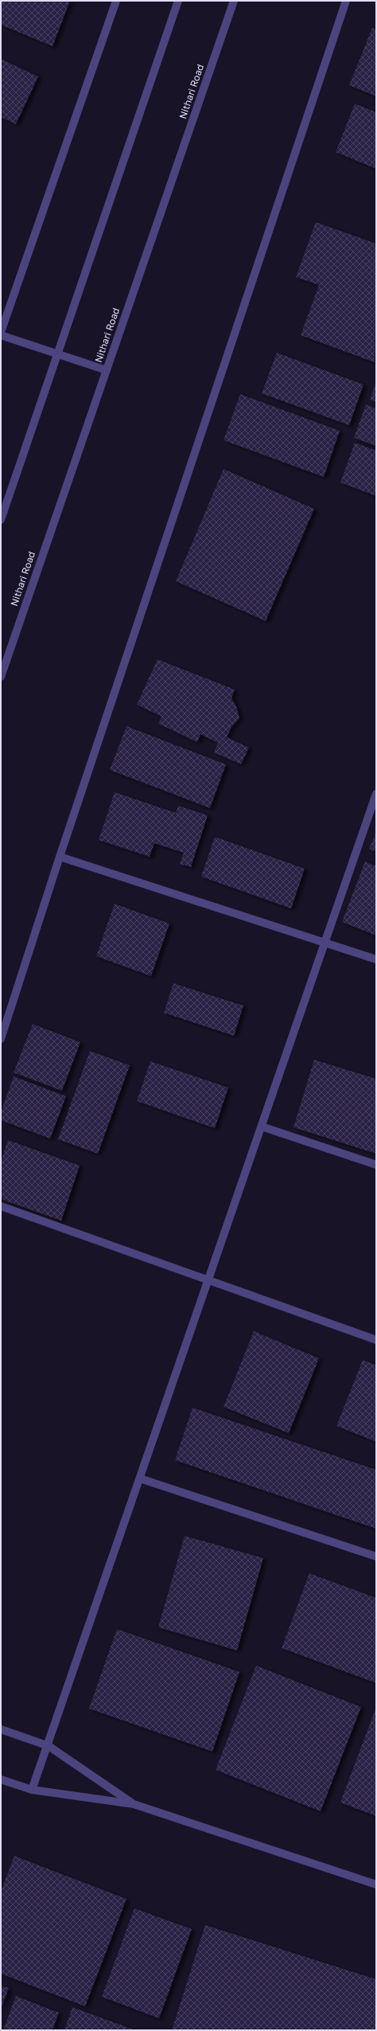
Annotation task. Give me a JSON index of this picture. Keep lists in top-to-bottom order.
{
  "streets": {
    "street": ["Nithari Road"]
  }
}
